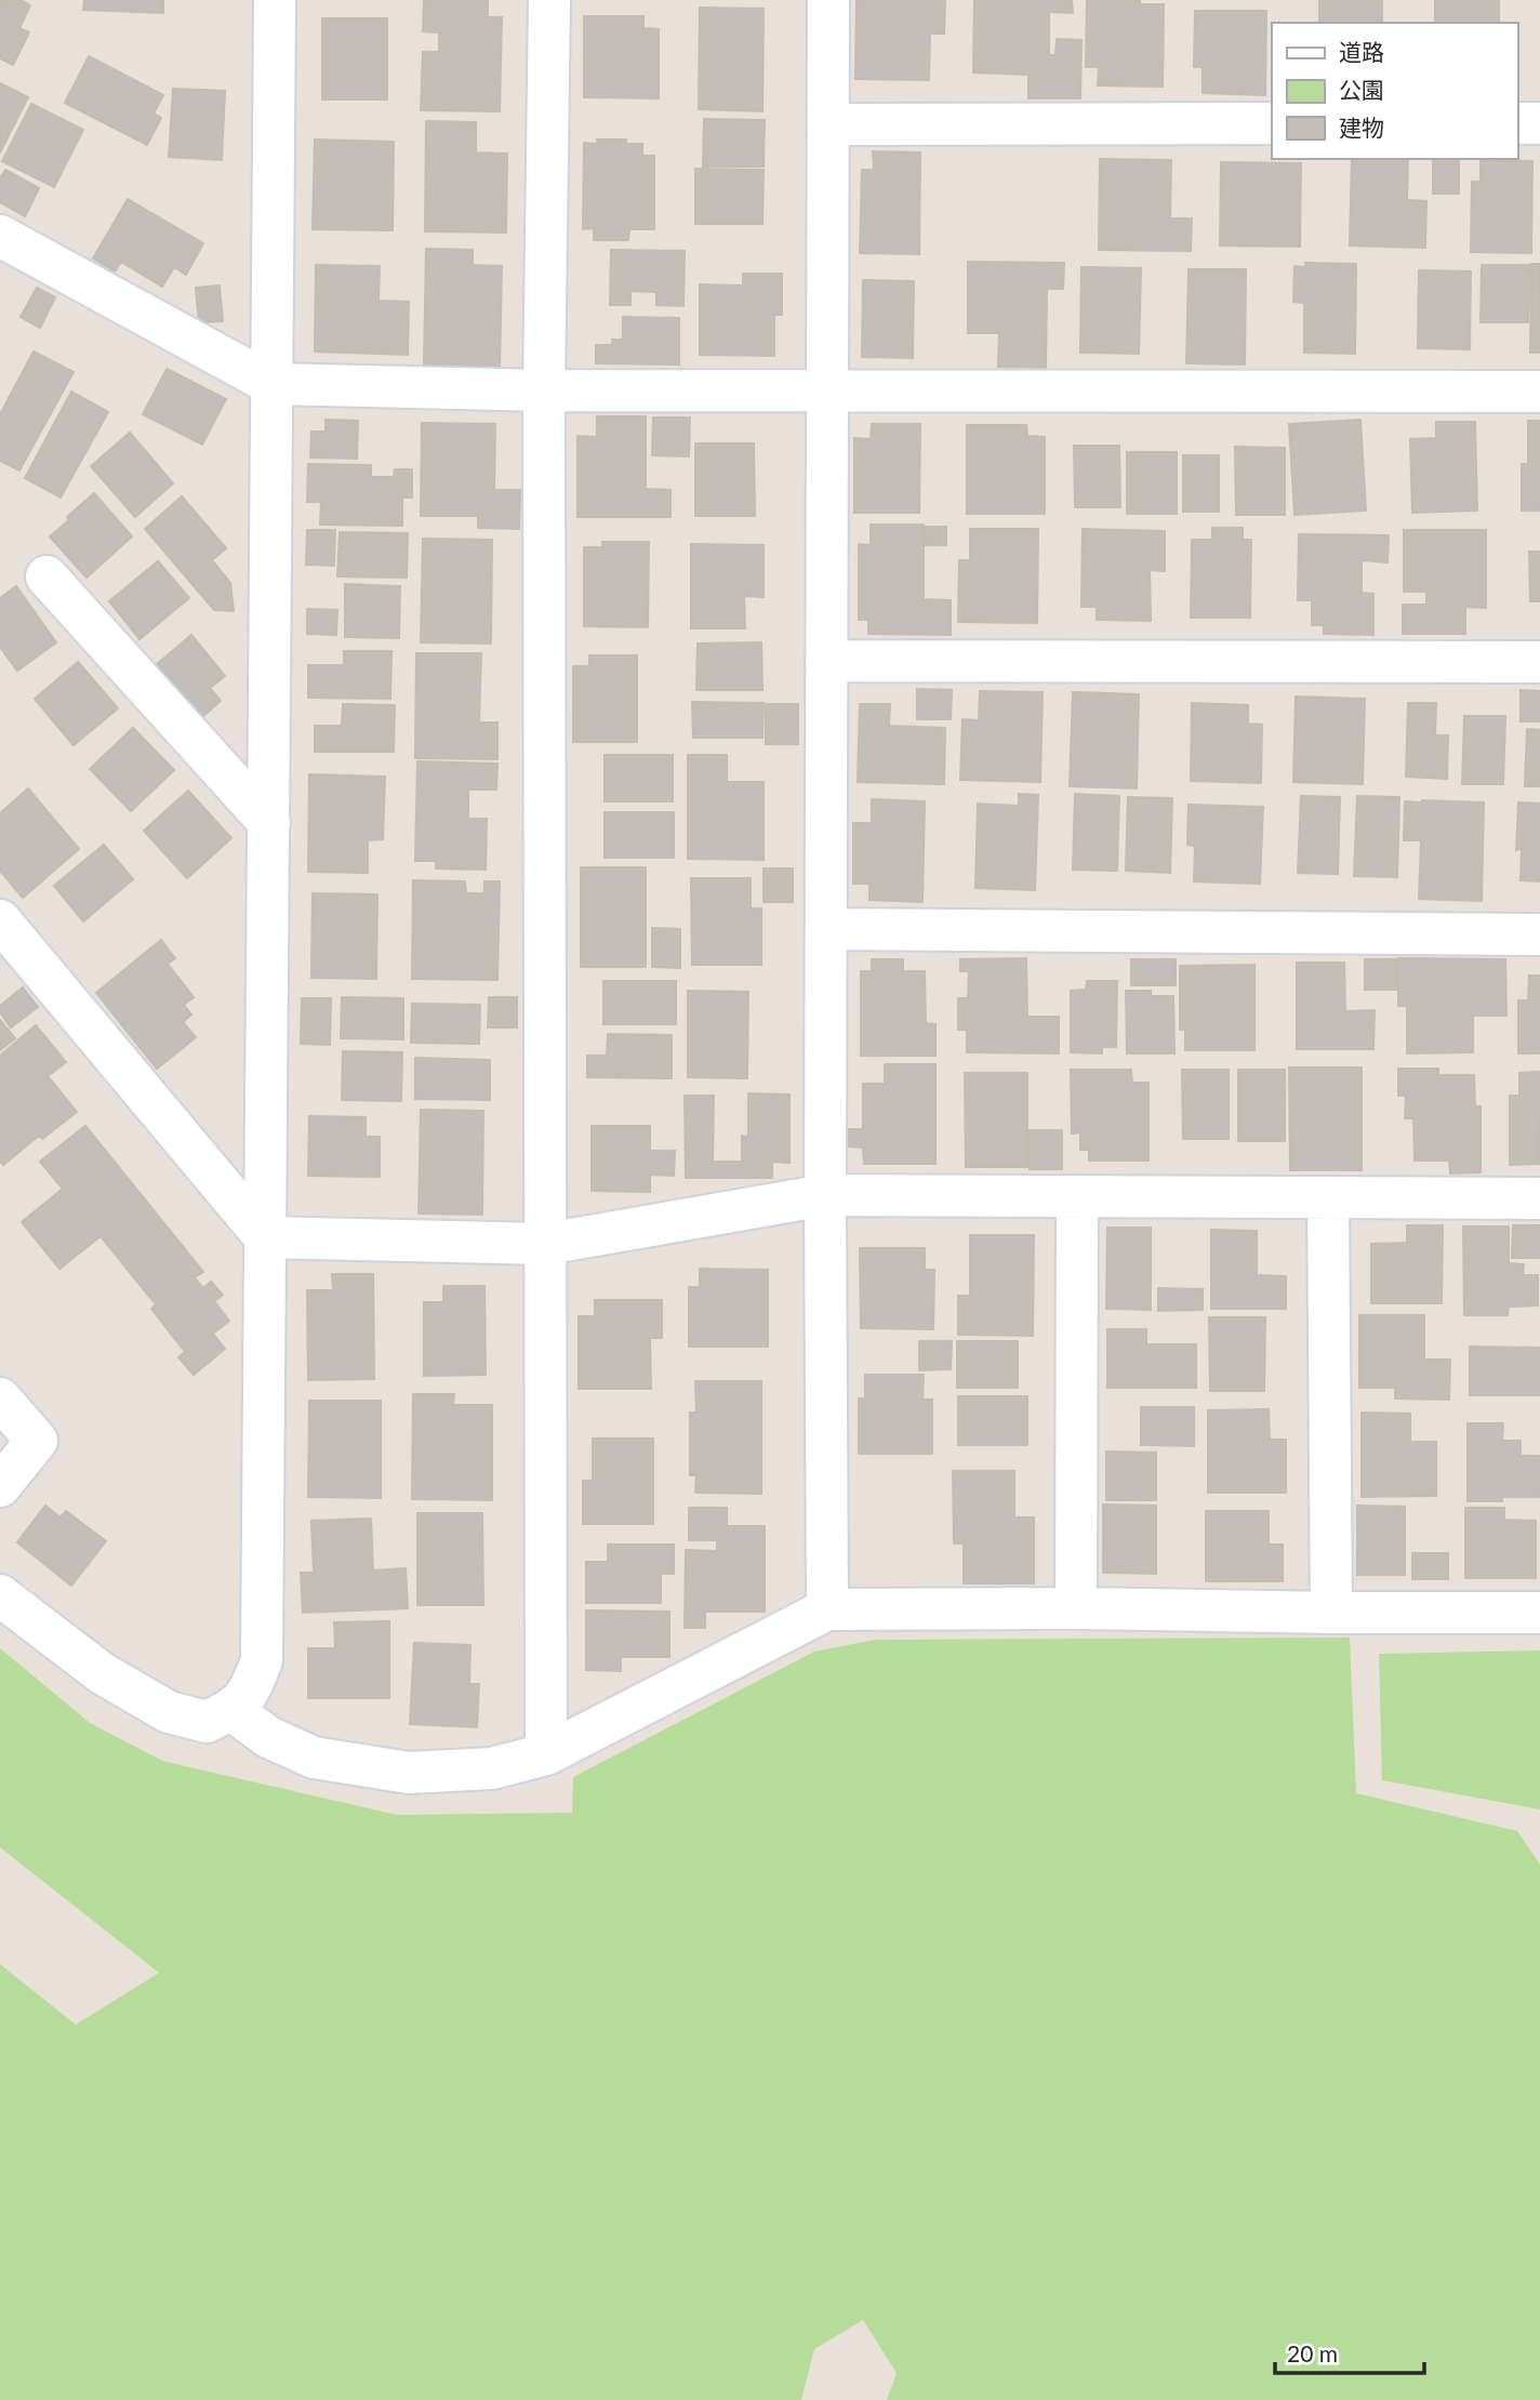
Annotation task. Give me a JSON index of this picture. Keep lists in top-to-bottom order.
{
  "legend": ["道路", "公園", "建物"],
  "scale_bar": "20 m"
}
